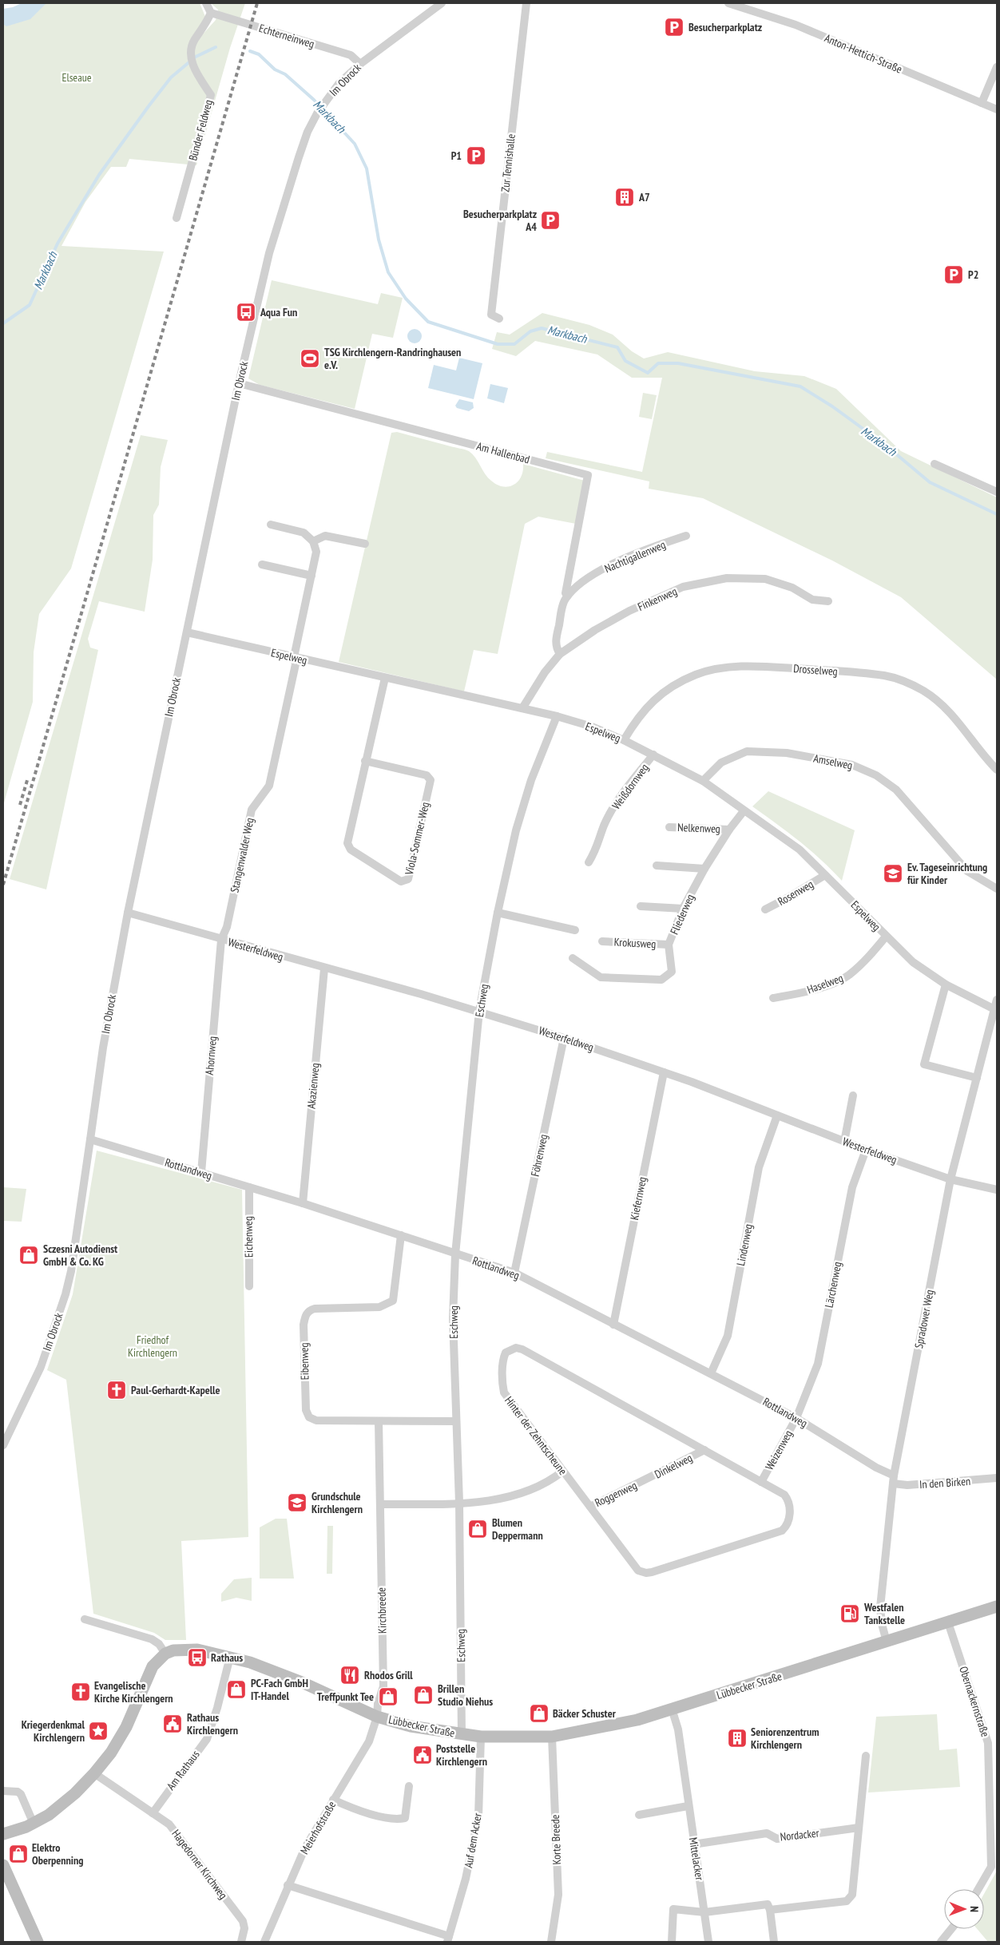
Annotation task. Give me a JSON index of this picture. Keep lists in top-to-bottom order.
{
  "streets": {
    "street": [
      "Echterneinweg",
      "Anton-Hettich-Straße",
      "Im Obrock",
      "Bünder Feldweg",
      "Zur Tennishalle",
      "Am Hallenbad",
      "Nachtigallenweg",
      "Finkenweg",
      "Espelweg",
      "Drosselweg",
      "Amselweg",
      "Weißdornweg",
      "Nelkenweg",
      "Viola-Sommer-Weg",
      "Stangenwalder Weg",
      "Rosenweg",
      "Fliederweg",
      "Krokusweg",
      "Westerfeldweg",
      "Haselweg",
      "Eschweg",
      "Ahornweg",
      "Akazienweg",
      "Föhrenweg",
      "Rottlandweg",
      "Kiefernweg",
      "Eichenweg",
      "Lindenweg",
      "Lärchenweg",
      "Spradower Weg",
      "Eibenweg",
      "Hinter der Zehntscheune",
      "Weizenweg",
      "Dinkelweg",
      "In den Birken",
      "Roggenweg",
      "Kirchbreede",
      "Lübbecker Straße",
      "Obernackernstraße",
      "Am Rathaus",
      "Meierhofstraße",
      "Nordacker",
      "Korte Breede",
      "Auf dem Acker",
      "Mittelacker",
      "Hagedorner Kirchweg"
    ]
  },
  "crossings": [
    ["Echterneinweg", "Im Obrock"],
    ["Echterneinweg", "Bünder Feldweg"],
    ["Im Obrock", "Am Hallenbad"],
    ["Im Obrock", "Espelweg"],
    ["Im Obrock", "Westerfeldweg"],
    ["Im Obrock", "Rottlandweg"],
    ["Am Hallenbad", "Nachtigallenweg"],
    ["Am Hallenbad", "Finkenweg"],
    ["Finkenweg", "Espelweg"],
    ["Espelweg", "Drosselweg"],
    ["Espelweg", "Amselweg"],
    ["Espelweg", "Weißdornweg"],
    ["Espelweg", "Viola-Sommer-Weg"],
    ["Espelweg", "Stangenwalder Weg"],
    ["Espelweg", "Rosenweg"],
    ["Espelweg", "Fliederweg"],
    ["Espelweg", "Haselweg"],
    ["Espelweg", "Eschweg"],
    ["Espelweg", "Spradower Weg"],
    ["Nelkenweg", "Fliederweg"],
    ["Stangenwalder Weg", "Westerfeldweg"],
    ["Stangenwalder Weg", "Ahornweg"],
    ["Fliederweg", "Krokusweg"],
    ["Westerfeldweg", "Eschweg"],
    ["Westerfeldweg", "Ahornweg"],
    ["Westerfeldweg", "Akazienweg"],
    ["Westerfeldweg", "Föhrenweg"],
    ["Westerfeldweg", "Kiefernweg"],
    ["Westerfeldweg", "Lindenweg"],
    ["Westerfeldweg", "Lärchenweg"],
    ["Westerfeldweg", "Spradower Weg"],
    ["Eschweg", "Rottlandweg"],
    ["Eschweg", "Eibenweg"],
    ["Eschweg", "Lübbecker Straße"],
    ["Ahornweg", "Rottlandweg"],
    ["Akazienweg", "Rottlandweg"],
    ["Föhrenweg", "Rottlandweg"],
    ["Rottlandweg", "Kiefernweg"],
    ["Rottlandweg", "Eichenweg"],
    ["Rottlandweg", "Lindenweg"],
    ["Rottlandweg", "Lärchenweg"],
    ["Rottlandweg", "Spradower Weg"],
    ["Rottlandweg", "Eibenweg"],
    ["Rottlandweg", "Weizenweg"],
    ["Rottlandweg", "In den Birken"],
    ["Lärchenweg", "Weizenweg"],
    ["Spradower Weg", "In den Birken"],
    ["Spradower Weg", "Lübbecker Straße"],
    ["Eibenweg", "Kirchbreede"],
    ["Hinter der Zehntscheune", "Weizenweg"],
    ["Hinter der Zehntscheune", "Dinkelweg"],
    ["Hinter der Zehntscheune", "Roggenweg"],
    ["Dinkelweg", "Roggenweg"],
    ["Kirchbreede", "Lübbecker Straße"],
    ["Kirchbreede", "Meierhofstraße"],
    ["Lübbecker Straße", "Obernackernstraße"],
    ["Lübbecker Straße", "Am Rathaus"],
    ["Lübbecker Straße", "Meierhofstraße"],
    ["Lübbecker Straße", "Korte Breede"],
    ["Lübbecker Straße", "Auf dem Acker"],
    ["Lübbecker Straße", "Mittelacker"],
    ["Lübbecker Straße", "Hagedorner Kirchweg"],
    ["Am Rathaus", "Hagedorner Kirchweg"],
    ["Nordacker", "Mittelacker"]
  ],
  "water": ["Markbach"],
  "parks": ["Elseaue", "Friedhof Kirchlengern"],
  "places": {
    "parking": [
      "Besucherparkplatz",
      "P1",
      "Besucherparkplatz A4",
      "P2"
    ],
    "building": ["A7", "Seniorenzentrum Kirchlengern"],
    "bus stop": ["Aqua Fun", "Rathaus"],
    "sports": ["TSG Kirchlengern-Randringhausen e.V."],
    "school or university": ["Ev. Tageseinrichtung für Kinder", "Grundschule Kirchlengern"],
    "shop": [
      "Sczesni Autodienst GmbH & Co. KG",
      "Blumen Deppermann",
      "PC-Fach GmbH IT-Handel",
      "Brillen Studio Niehus",
      "Treffpunkt Tee",
      "Bäcker Schuster",
      "Elektro Oberpenning"
    ],
    "church": ["Paul-Gerhardt-Kapelle", "Evangelische Kirche Kirchlengern"],
    "fuel station": ["Westfalen Tankstelle"],
    "restaurant": ["Rhodos Grill"],
    "public building": ["Rathaus Kirchlengern", "Poststelle Kirchlengern"],
    "place": ["Kriegerdenkmal Kirchlengern"]
  },
  "north": "right"
}
